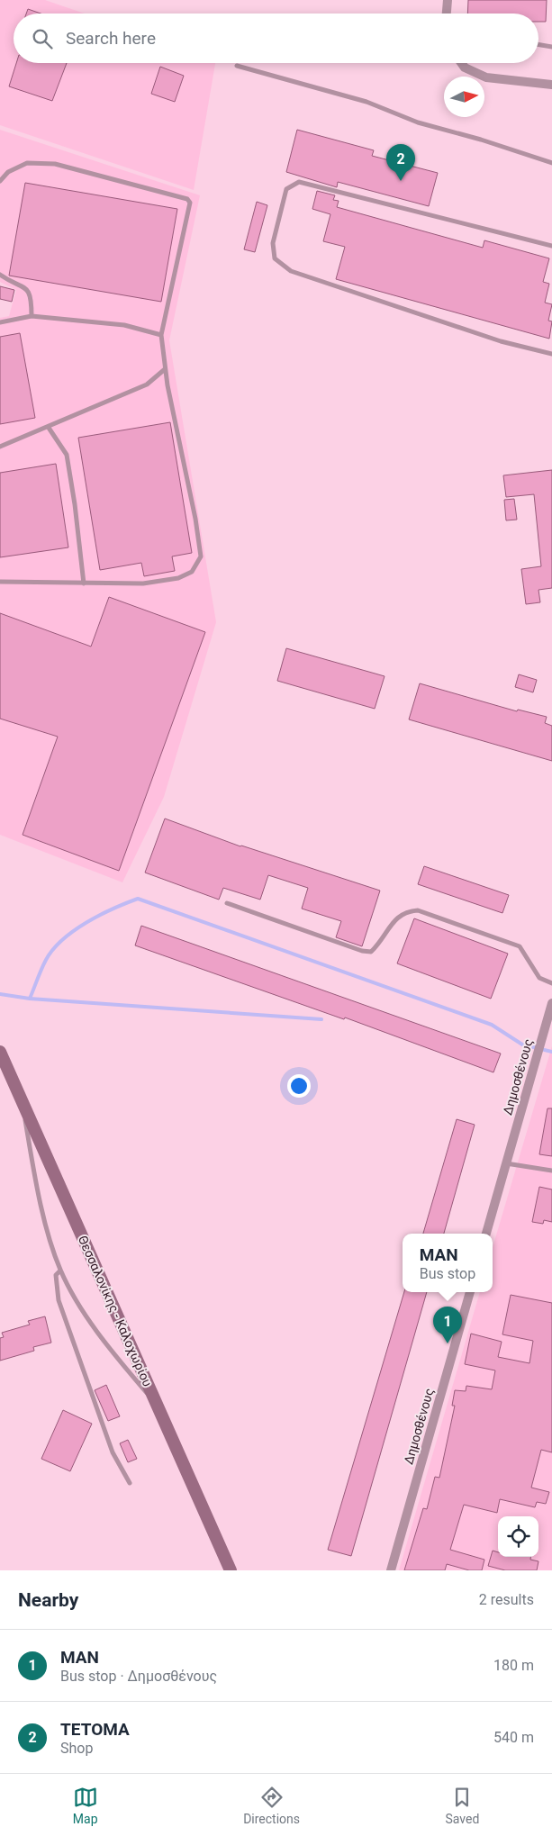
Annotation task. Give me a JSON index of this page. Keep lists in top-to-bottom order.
{
  "streets": {
    "main road": ["Θεσσαλονίκης - Καλοχωρίου"],
    "street": ["Δημοσθένους"]
  },
  "north": "right",
  "page": {
    "search": "Search here",
    "pins": ["2", "1"],
    "popup": ["ΜΑΝ", "Bus stop"],
    "heading": ["Nearby", "2 results"],
    "list": [
      {
        "mark": "1",
        "name": "ΜΑΝ",
        "note": "Bus stop · Δημοσθένους",
        "value": "180 m"
      },
      {
        "mark": "2",
        "name": "TETOMA",
        "note": "Shop",
        "value": "540 m"
      }
    ],
    "nav": ["Map", "Directions", "Saved"]
  }
}
